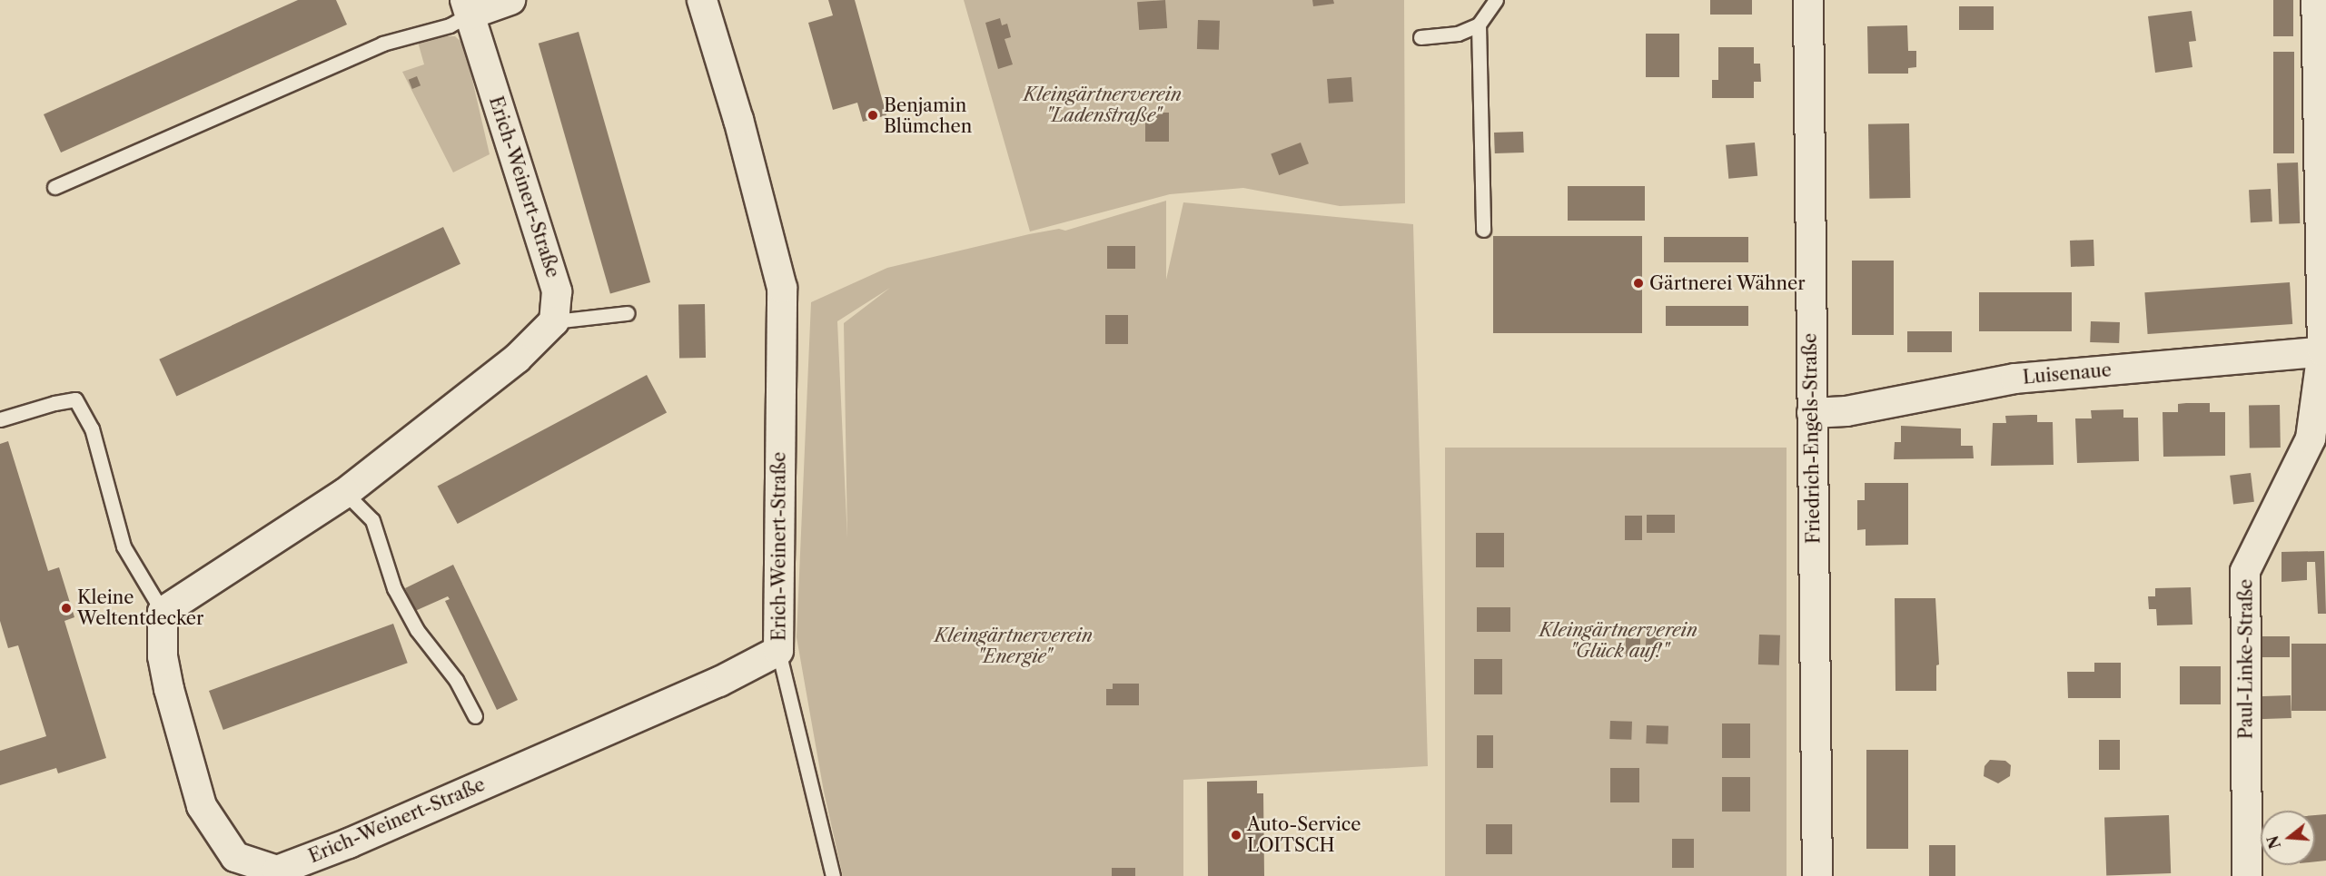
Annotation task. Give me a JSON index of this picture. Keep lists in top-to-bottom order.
{
  "streets": {
    "street": [
      "Erich-Weinert-Straße",
      "Luisenaue",
      "Friedrich-Engels-Straße",
      "Paul-Linke-Straße"
    ]
  },
  "crossings": [
    ["Luisenaue", "Friedrich-Engels-Straße"],
    ["Luisenaue", "Paul-Linke-Straße"]
  ],
  "parks": ["Kleingärtnerverein \"Ladenstraße\"", "Kleingärtnerverein \"Glück auf!\"", "Kleingärtnerverein \"Energie\""],
  "places": [
    "Benjamin Blümchen",
    "Gärtnerei Wähner",
    "Kleine Weltentdecker",
    "Auto-Service LOITSCH"
  ],
  "north": "left"
}
